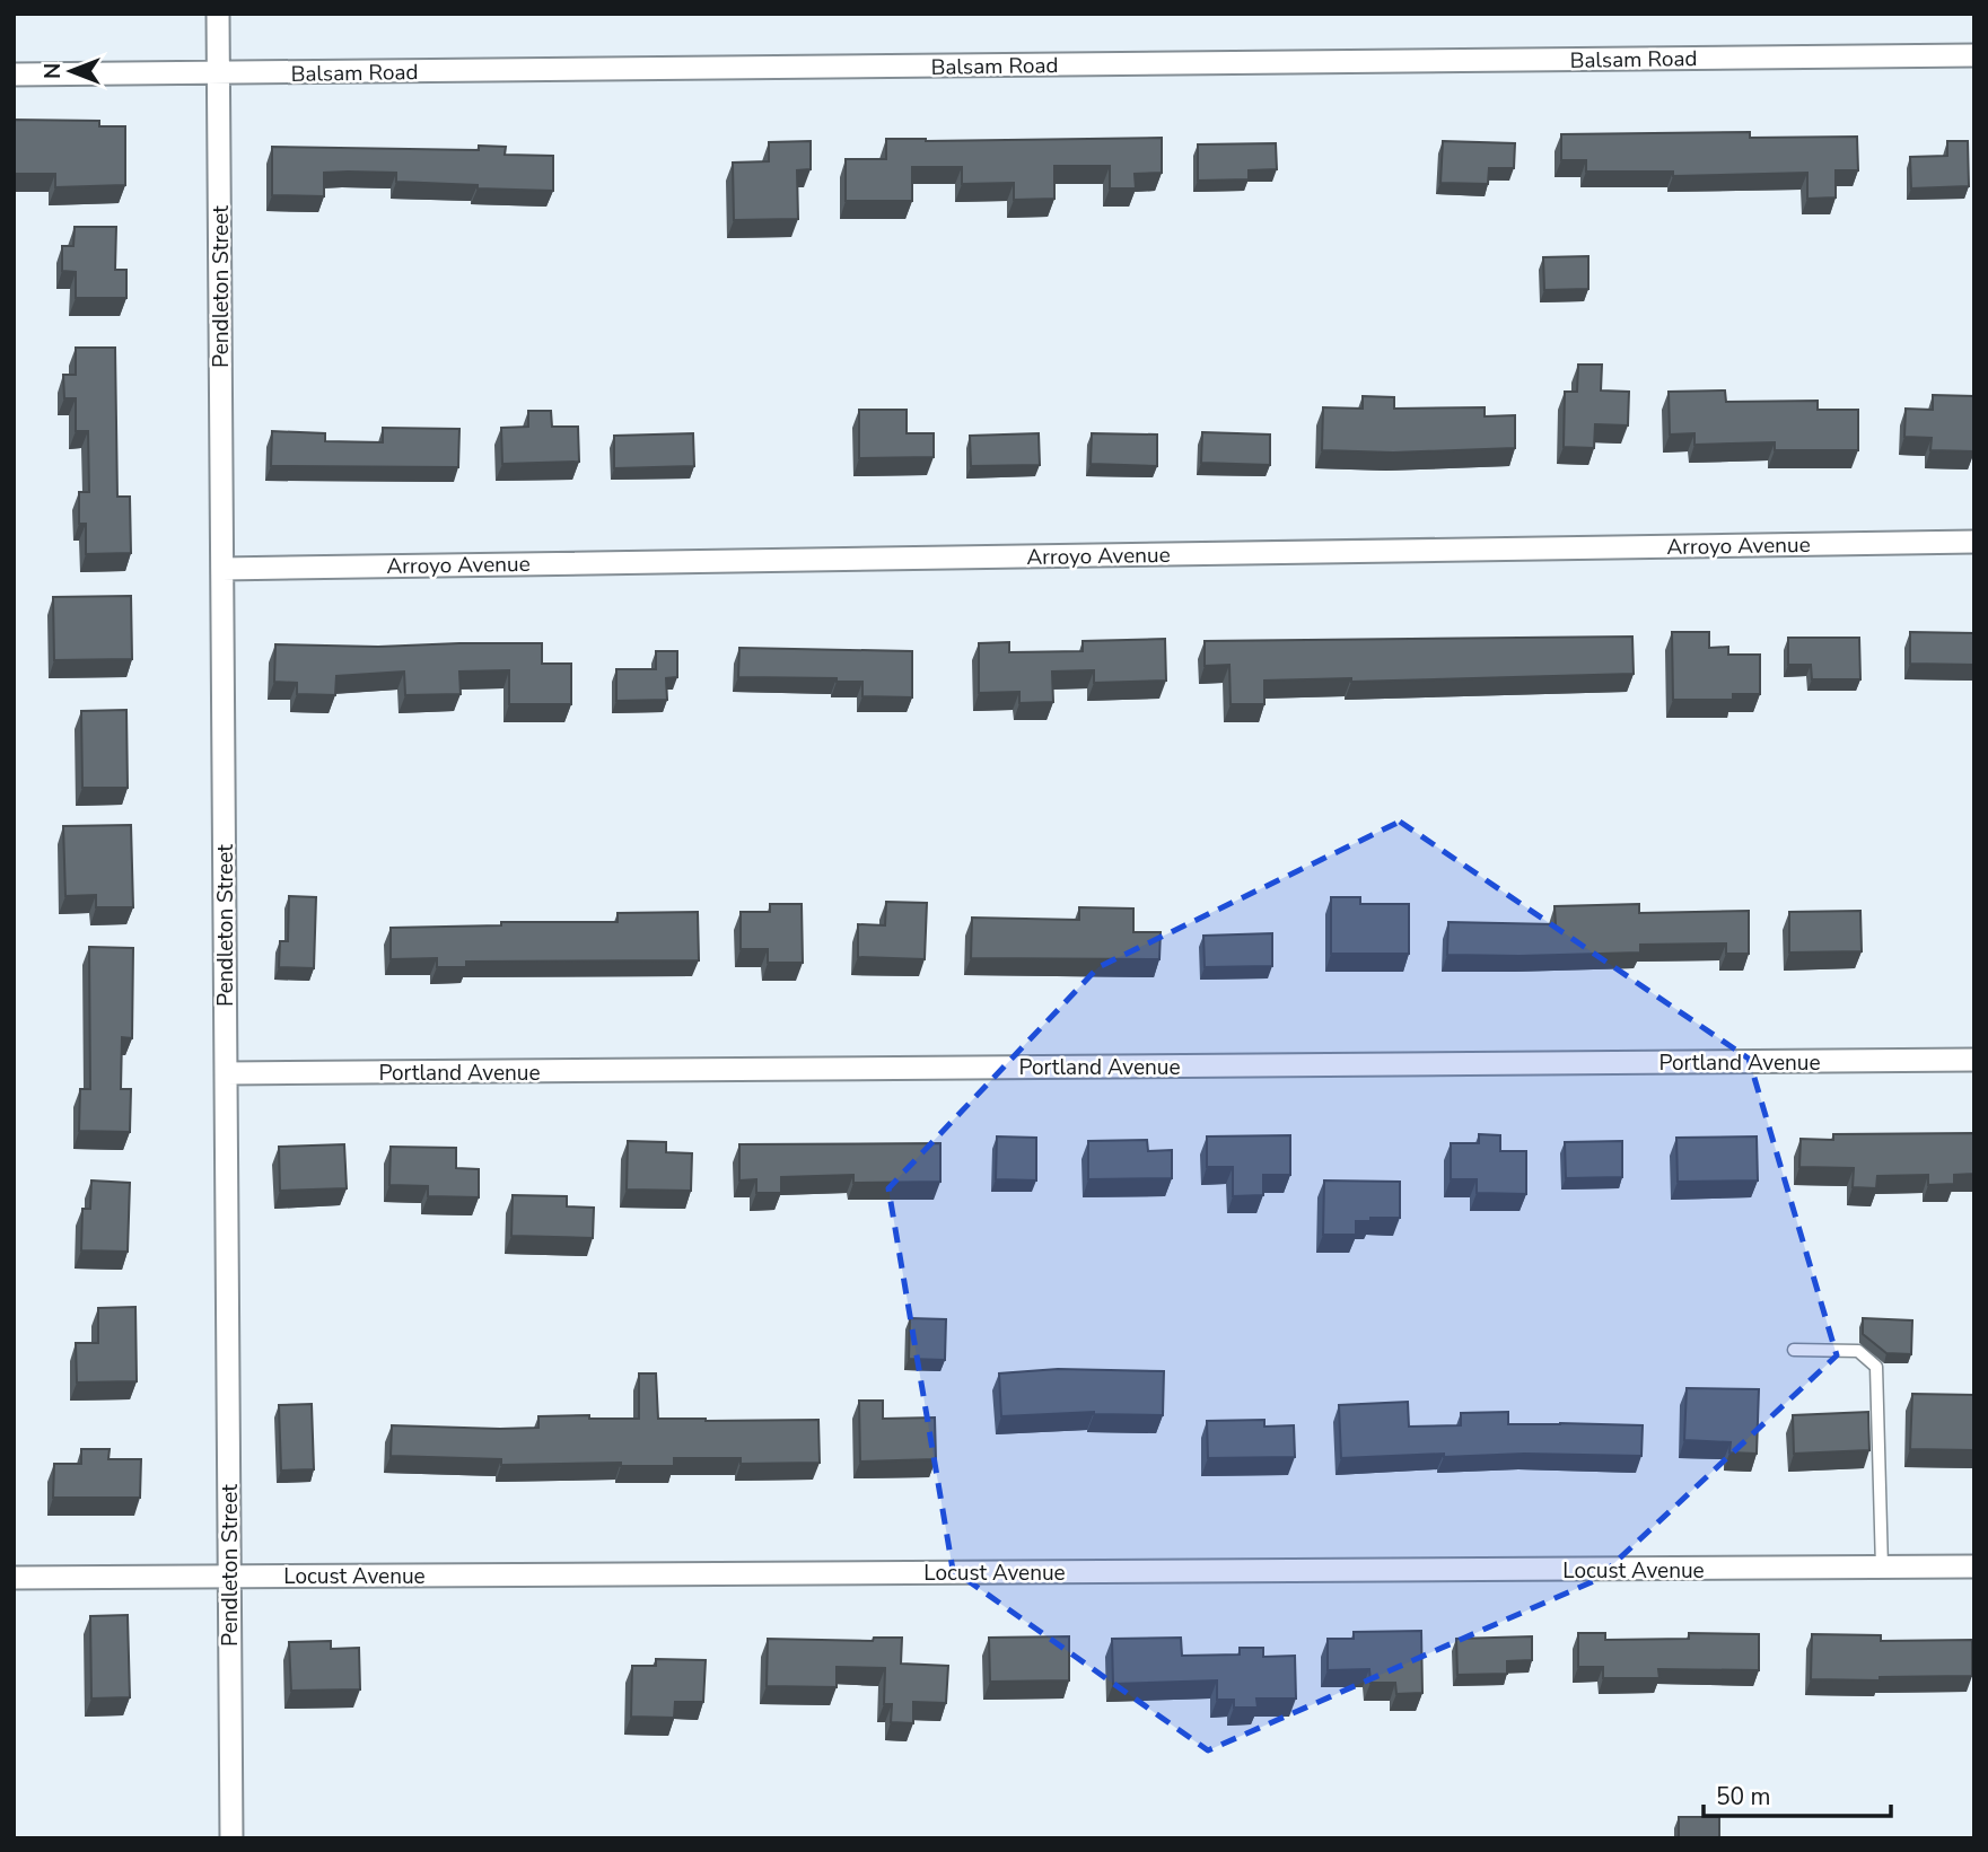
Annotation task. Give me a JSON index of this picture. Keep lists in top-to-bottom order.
{
  "streets": {
    "street": [
      "Balsam Road",
      "Pendleton Street",
      "Arroyo Avenue",
      "Portland Avenue",
      "Locust Avenue"
    ]
  },
  "crossings": [
    ["Balsam Road", "Pendleton Street"],
    ["Pendleton Street", "Arroyo Avenue"],
    ["Pendleton Street", "Portland Avenue"],
    ["Pendleton Street", "Locust Avenue"]
  ],
  "scale_bar": "50 m",
  "north": "left"
}
